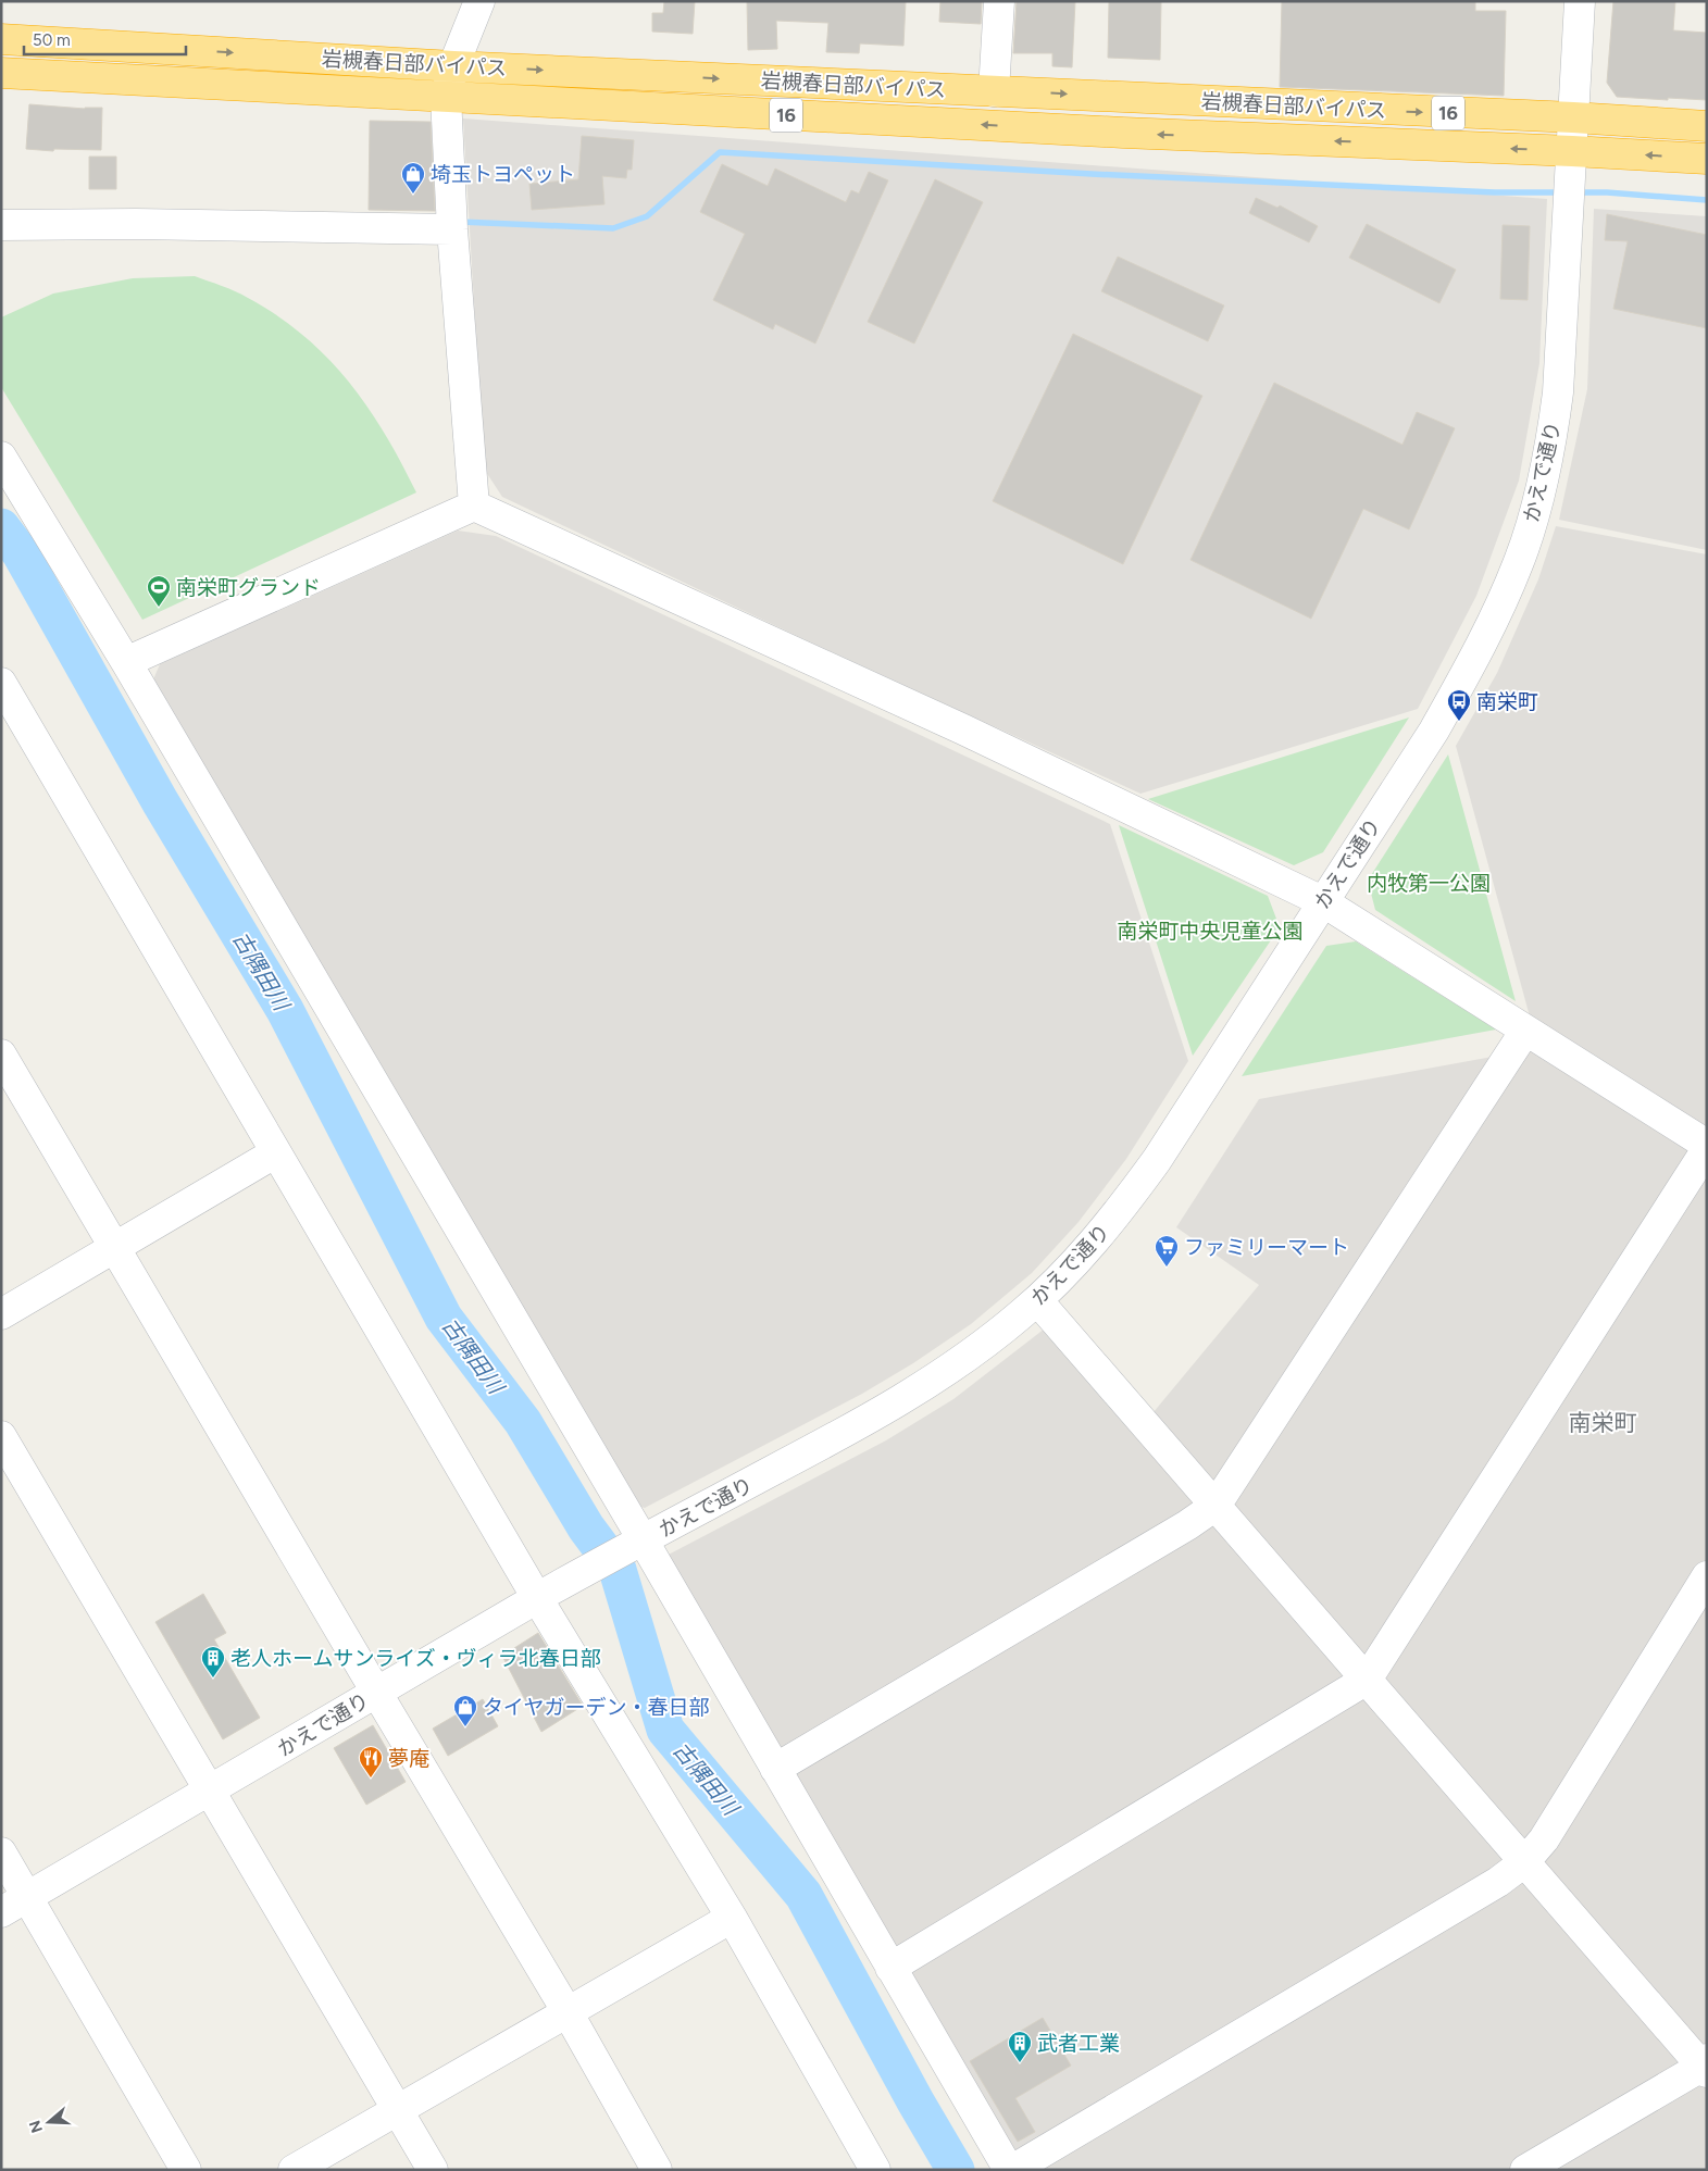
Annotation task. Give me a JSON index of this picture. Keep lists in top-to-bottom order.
{
  "streets": {
    "highway": ["岩槻春日部バイパス", "16"],
    "street": ["かえで通り"]
  },
  "crossings": [
    ["岩槻春日部バイパス", "かえで通り"]
  ],
  "districts": ["南栄町"],
  "water": ["古隅田川"],
  "parks": ["内牧第一公園", "南栄町中央児童公園"],
  "places": {
    "shop": ["埼玉トヨペット", "タイヤガーデン・春日部"],
    "sports": ["南栄町グランド"],
    "bus stop": ["南栄町"],
    "supermarket": ["ファミリーマート"],
    "building": ["老人ホームサンライズ・ヴィラ北春日部", "武者工業"],
    "restaurant": ["夢庵"]
  },
  "scale_bar": "50 m",
  "north": "left"
}
